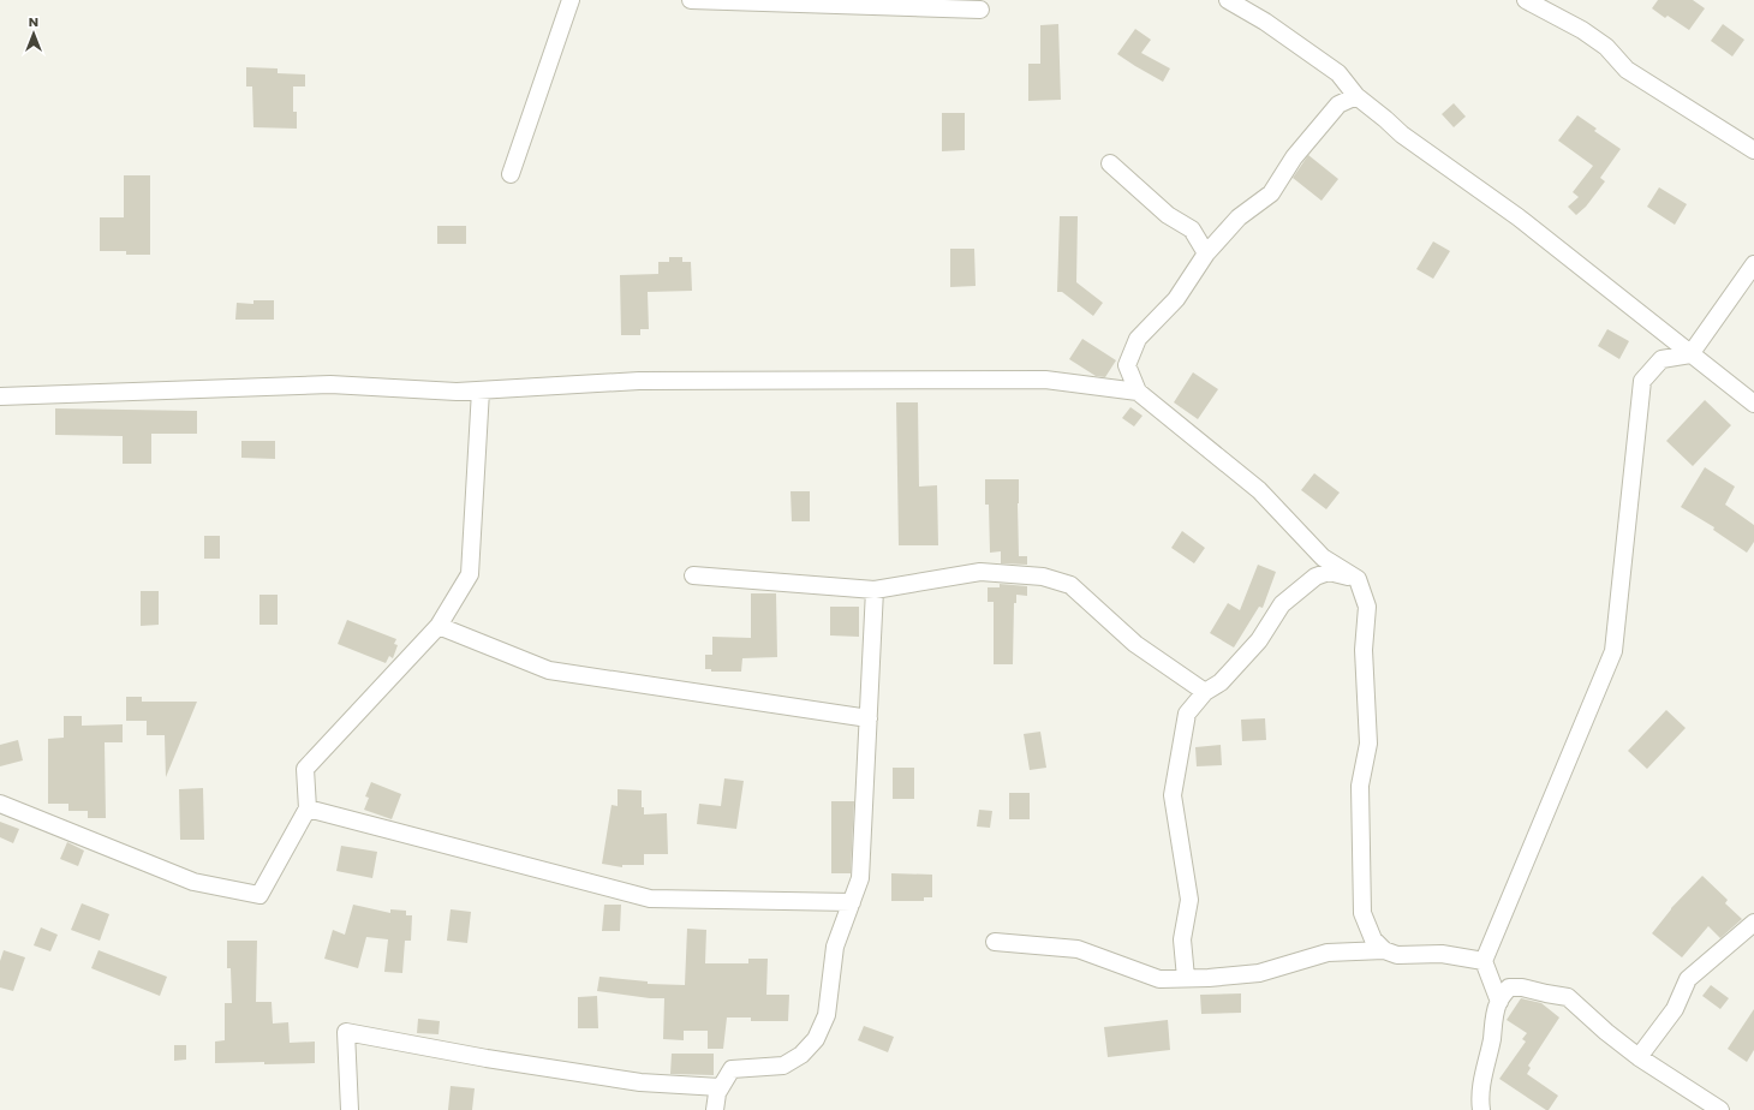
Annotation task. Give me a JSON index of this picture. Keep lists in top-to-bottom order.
{
  "north": "top"
}
